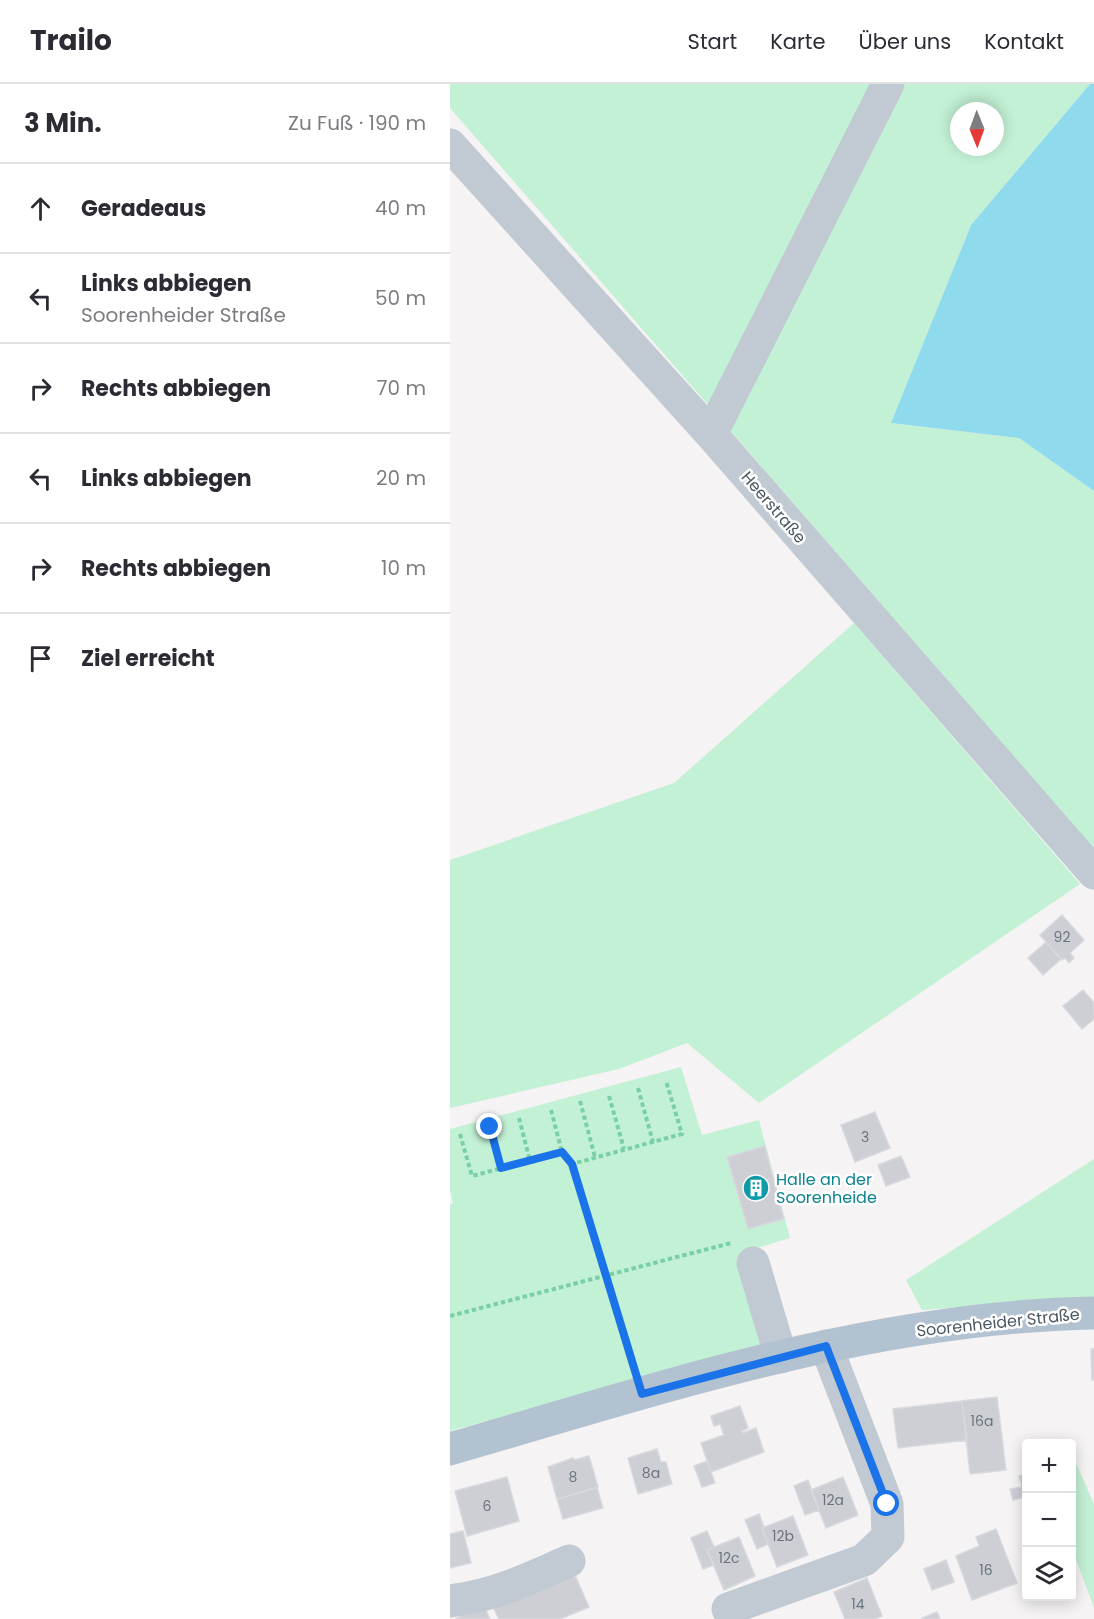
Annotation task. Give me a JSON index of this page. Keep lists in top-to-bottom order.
{
  "streets": {
    "main road": ["Soorenheider Straße"],
    "street": ["Heerstraße"]
  },
  "places": {
    "building": ["Halle an der Soorenheide"]
  },
  "house_numbers": [
    "92",
    "3",
    "16a",
    "8a",
    "8",
    "12a",
    "6",
    "12b",
    "12c",
    "16",
    "14"
  ],
  "north": "bottom",
  "page": {
    "header": "Trailo",
    "nav": [
      "Start",
      "Karte",
      "Über uns",
      "Kontakt"
    ],
    "heading": ["3 Min.", "Zu Fuß · 190 m"],
    "list": [
      ["Geradeaus", "40 m"],
      ["Links abbiegen", "Soorenheider Straße", "50 m"],
      ["Rechts abbiegen", "70 m"],
      ["Links abbiegen", "20 m"],
      ["Rechts abbiegen", "10 m"],
      "Ziel erreicht"
    ],
    "map_buttons": ["+", "−"]
  }
}
